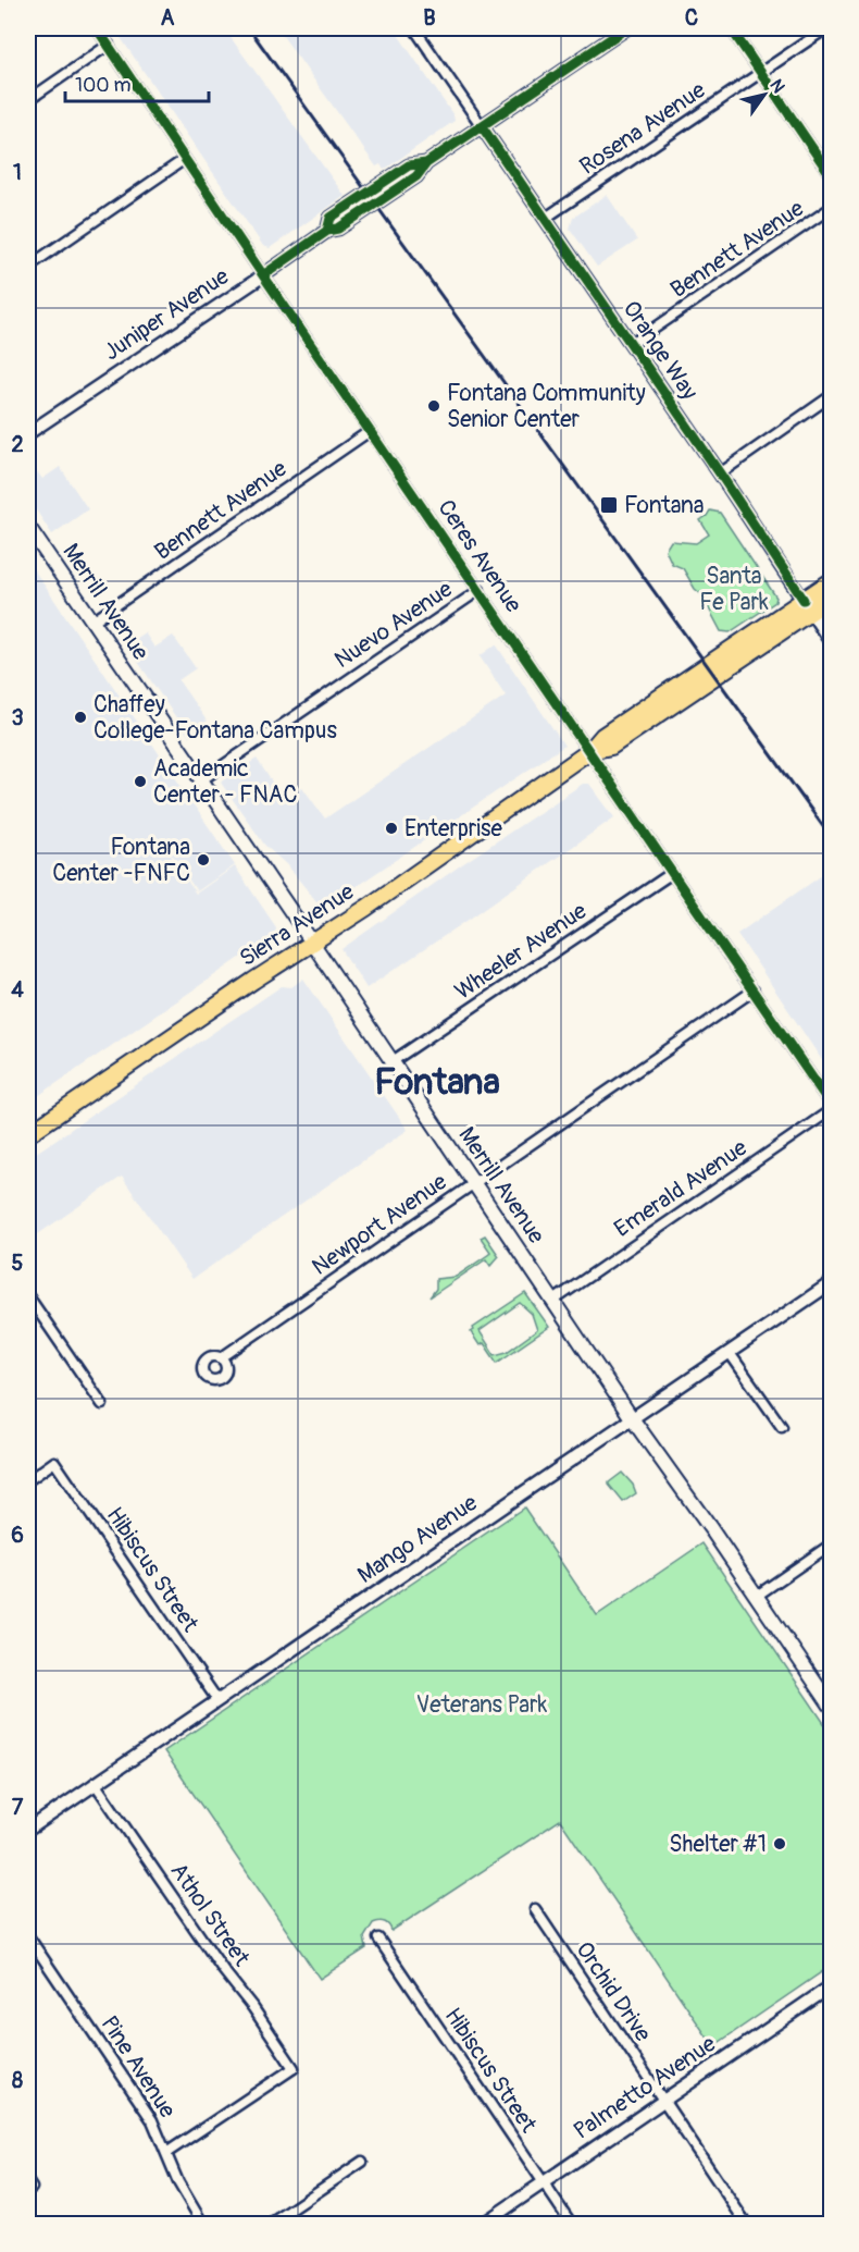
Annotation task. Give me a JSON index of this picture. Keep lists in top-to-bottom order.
{
  "streets": {
    "main road": ["Merrill Avenue", "Sierra Avenue"],
    "street": [
      "Rosena Avenue",
      "Bennett Avenue",
      "Juniper Avenue",
      "Orange Way",
      "Ceres Avenue",
      "Nuevo Avenue",
      "Wheeler Avenue",
      "Emerald Avenue",
      "Newport Avenue",
      "Mango Avenue",
      "Hibiscus Street",
      "Athol Street",
      "Orchid Drive",
      "Pine Avenue",
      "Palmetto Avenue"
    ]
  },
  "crossings": [
    ["Rosena Avenue", "Orange Way"],
    ["Bennett Avenue", "Orange Way"],
    ["Bennett Avenue", "Ceres Avenue"],
    ["Bennett Avenue", "Merrill Avenue"],
    ["Juniper Avenue", "Orange Way"],
    ["Juniper Avenue", "Ceres Avenue"],
    ["Orange Way", "Sierra Avenue"],
    ["Ceres Avenue", "Nuevo Avenue"],
    ["Ceres Avenue", "Sierra Avenue"],
    ["Ceres Avenue", "Wheeler Avenue"],
    ["Ceres Avenue", "Newport Avenue"],
    ["Merrill Avenue", "Nuevo Avenue"],
    ["Merrill Avenue", "Sierra Avenue"],
    ["Merrill Avenue", "Wheeler Avenue"],
    ["Merrill Avenue", "Emerald Avenue"],
    ["Merrill Avenue", "Newport Avenue"],
    ["Merrill Avenue", "Mango Avenue"],
    ["Mango Avenue", "Hibiscus Street"],
    ["Mango Avenue", "Athol Street"],
    ["Hibiscus Street", "Palmetto Avenue"],
    ["Athol Street", "Pine Avenue"],
    ["Orchid Drive", "Palmetto Avenue"]
  ],
  "districts": ["Fontana"],
  "parks": ["Santa Fe Park", "Veterans Park"],
  "places": {
    "other": [
      "Fontana Community Senior Center",
      "Chaffey College-Fontana Campus",
      "Academic Center - FNAC",
      "Enterprise",
      "Fontana Center -FNFC",
      "Shelter #1"
    ],
    "transit": ["Fontana"]
  },
  "scale_bar": "100 m",
  "north": "top right",
  "grid": {
    "columns": ["A", "B", "C"],
    "rows": [
      "1",
      "2",
      "3",
      "4",
      "5",
      "6",
      "7",
      "8"
    ]
  }
}
